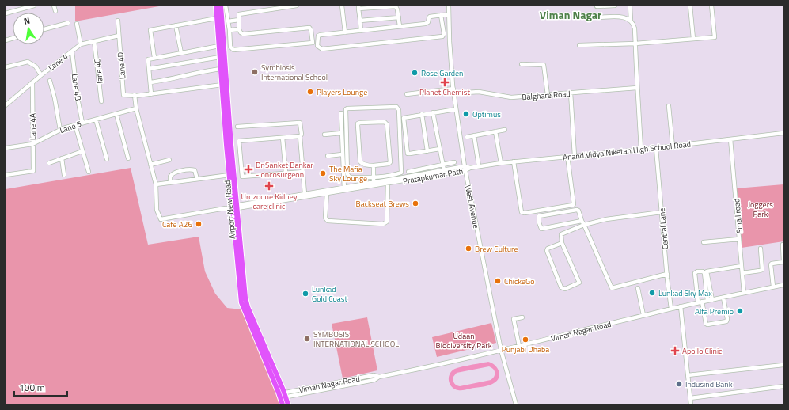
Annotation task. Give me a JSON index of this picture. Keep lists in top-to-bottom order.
{
  "streets": {
    "main road": ["Airport New Road"],
    "street": [
      "Lane 4",
      "Lane 4D",
      "lane 4C",
      "Lane 4B",
      "Balghare Road",
      "Lane 4A",
      "Lane 5",
      "Anand Vidya Niketan High School Road",
      "Pratapkumar Path",
      "West Avenue",
      "Small road",
      "Central Lane",
      "Viman Nagar Road"
    ]
  },
  "crossings": [
    ["Lane 4", "Lane 4D"],
    ["Lane 4", "lane 4C"],
    ["Lane 4", "Lane 4B"],
    ["Lane 4", "Lane 4A"],
    ["Lane 4B", "Lane 5"],
    ["Balghare Road", "West Avenue"],
    ["Lane 4A", "Lane 5"],
    ["Anand Vidya Niketan High School Road", "Pratapkumar Path"],
    ["Anand Vidya Niketan High School Road", "Small road"],
    ["Anand Vidya Niketan High School Road", "Central Lane"],
    ["Pratapkumar Path", "West Avenue"],
    ["Pratapkumar Path", "Airport New Road"],
    ["West Avenue", "Viman Nagar Road"],
    ["Airport New Road", "Viman Nagar Road"],
    ["Small road", "Viman Nagar Road"],
    ["Central Lane", "Viman Nagar Road"]
  ],
  "districts": ["Viman Nagar"],
  "parks": ["Joggers Park", "Udaan Biodiversity Park"],
  "places": {
    "other": [
      "Symbiosis International School",
      "Rose Garden",
      "Players Lounge",
      "Optimus",
      "The Mafia Sky Lounge",
      "Backseat Brews",
      "Cafe A26",
      "Brew Culture",
      "ChickeGo",
      "Lunkad Sky Max",
      "Lunkad Gold Coast",
      "Alfa Premio",
      "SYMBOSIS INTERNATIONAL SCHOOL",
      "Punjabi Dhaba",
      "Indusind Bank"
    ],
    "health": [
      "Planet Chemist",
      "Dr Sanket Bankar - oncosurgeon",
      "Urozoone Kidney care clinic",
      "Apollo Clinic"
    ]
  },
  "scale_bar": "100 m",
  "north": "top"
}
